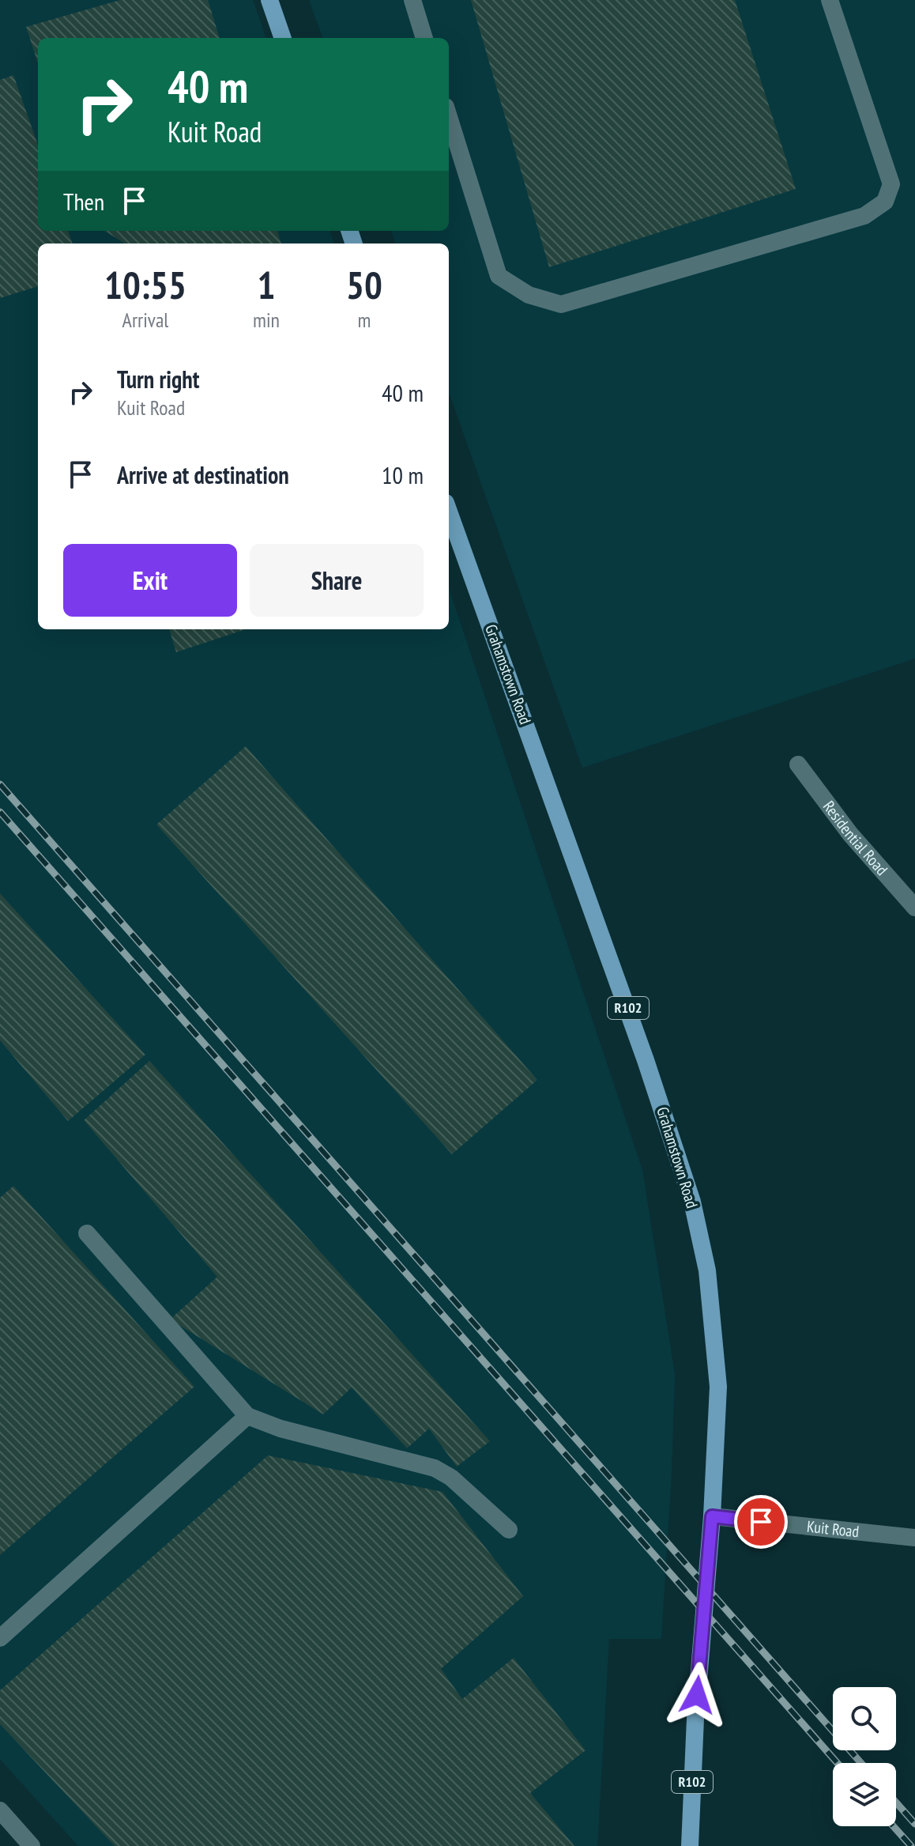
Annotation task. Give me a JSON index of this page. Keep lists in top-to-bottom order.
{
  "streets": {
    "main road": ["Grahamstown Road", "R102"],
    "street": ["Residential Road", "Kuit Road"]
  },
  "crossings": [
    ["Grahamstown Road", "Kuit Road"]
  ],
  "page": {
    "turn": ["40 m", "Kuit Road"],
    "then": "Then",
    "eta": [
      "10:55",
      "Arrival",
      "1",
      "min",
      "50",
      "m"
    ],
    "list": [
      {
        "name": "Turn right",
        "note": "Kuit Road",
        "value": "40 m"
      },
      {
        "name": "Arrive at destination",
        "value": "10 m"
      }
    ],
    "buttons": ["Exit", "Share"]
  }
}
